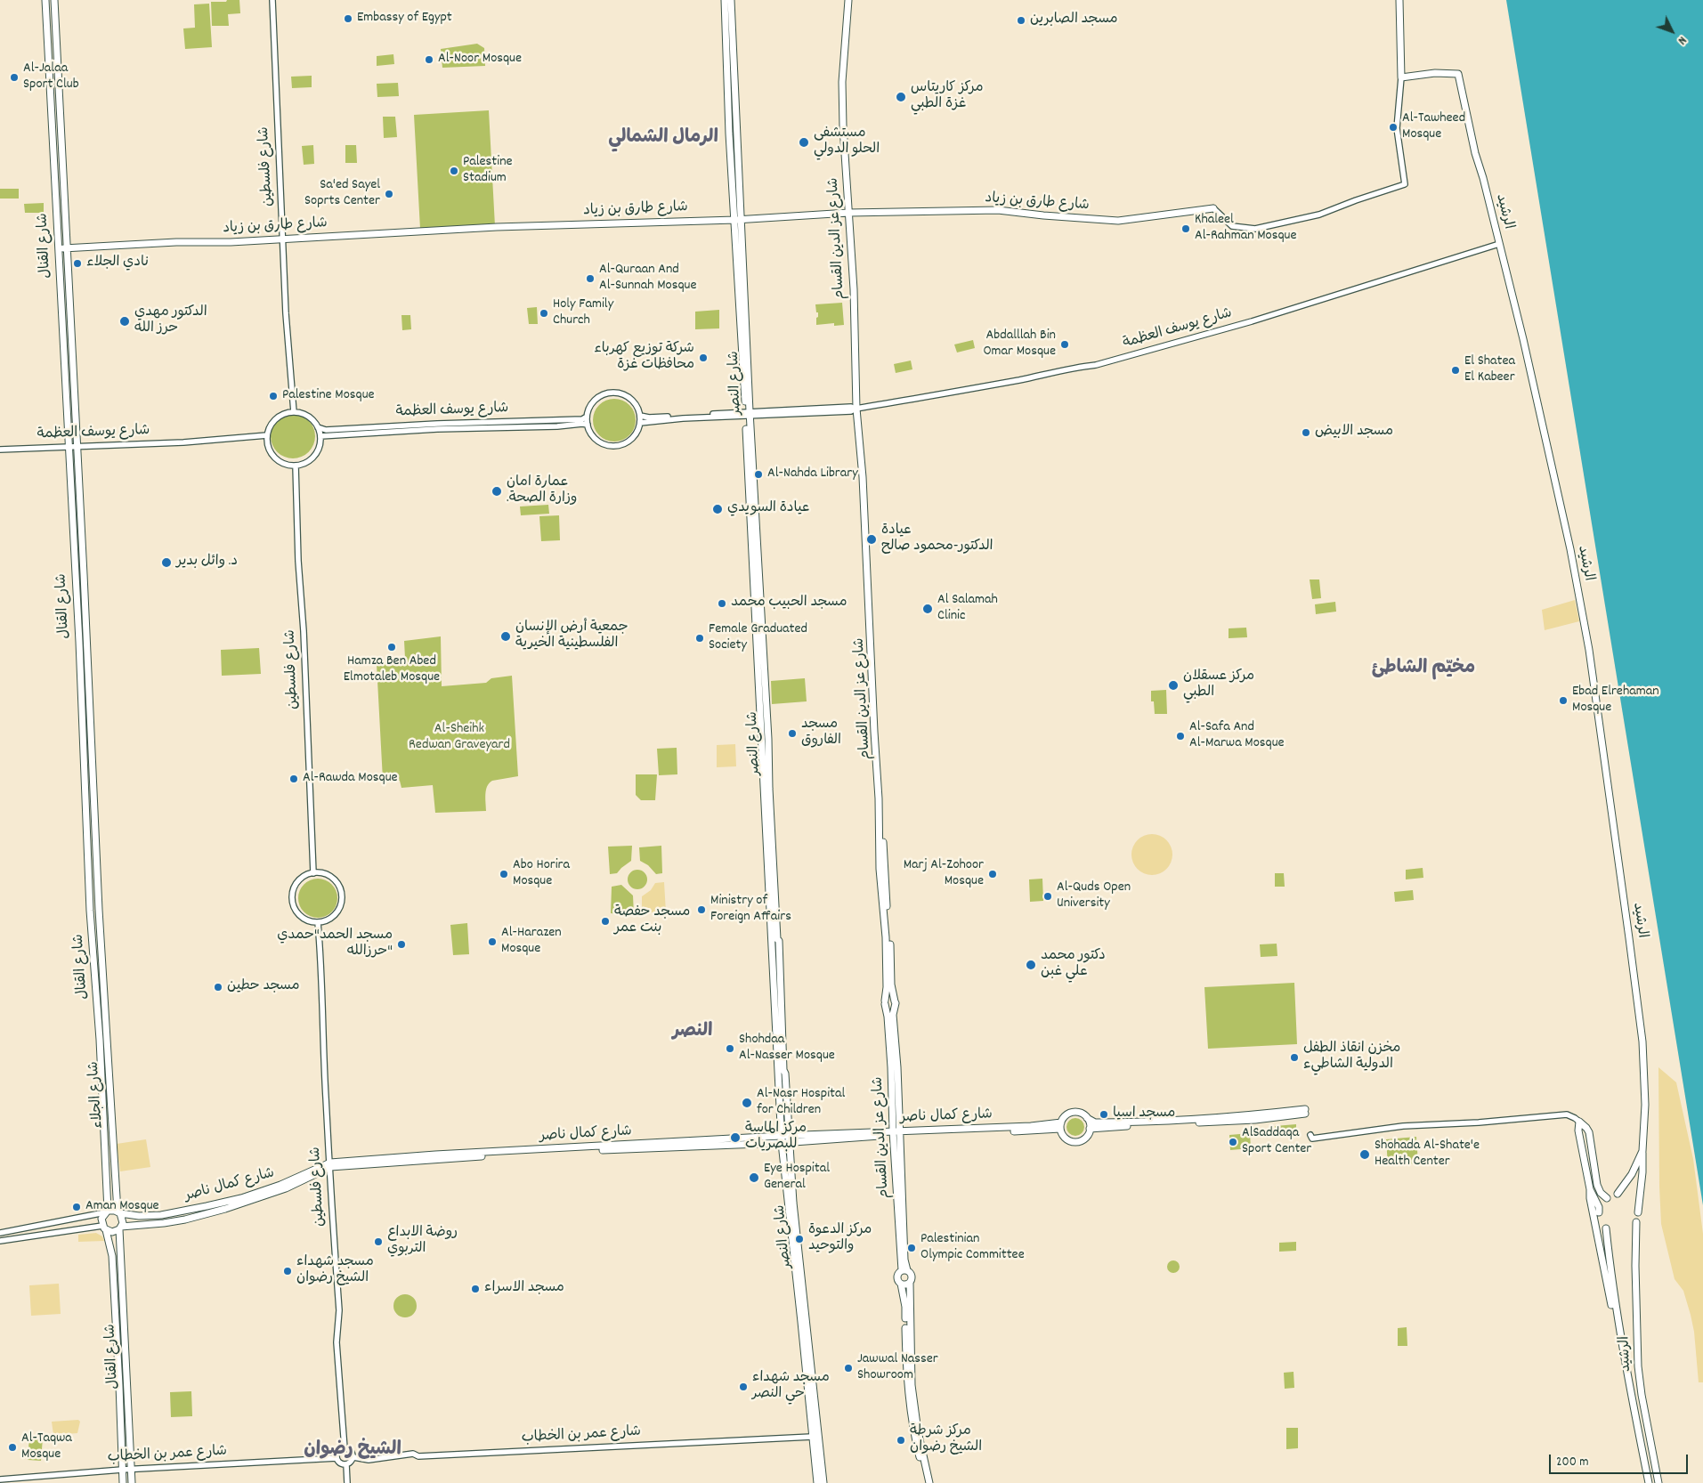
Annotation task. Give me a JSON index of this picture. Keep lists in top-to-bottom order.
{
  "streets": {
    "main road": [
      "شارع طارق بن زياد",
      "الرشيد",
      "شارع عز الدين القسام",
      "شارع القنال",
      "شارع النصر",
      "شارع الجلاء",
      "شارع كمال ناصر"
    ],
    "street": ["شارع فلسطين", "شارع يوسف العظمة", "شارع عمر بن الخطاب"]
  },
  "crossings": [
    ["شارع فلسطين", "شارع طارق بن زياد"],
    ["شارع فلسطين", "شارع يوسف العظمة"],
    ["شارع فلسطين", "شارع كمال ناصر"],
    ["شارع فلسطين", "شارع عمر بن الخطاب"],
    ["شارع طارق بن زياد", "شارع عز الدين القسام"],
    ["شارع طارق بن زياد", "شارع القنال"],
    ["شارع طارق بن زياد", "شارع النصر"],
    ["الرشيد", "شارع يوسف العظمة"],
    ["شارع عز الدين القسام", "شارع يوسف العظمة"],
    ["شارع عز الدين القسام", "شارع كمال ناصر"],
    ["شارع القنال", "شارع يوسف العظمة"],
    ["شارع القنال", "شارع الجلاء"],
    ["شارع القنال", "شارع كمال ناصر"],
    ["شارع القنال", "شارع عمر بن الخطاب"],
    ["شارع يوسف العظمة", "شارع النصر"],
    ["شارع النصر", "شارع كمال ناصر"],
    ["شارع النصر", "شارع عمر بن الخطاب"],
    ["شارع الجلاء", "شارع كمال ناصر"]
  ],
  "districts": [
    "الرمال الشمالي",
    "مخيّم الشاطئ",
    "النصر",
    "الشيخ رضوان"
  ],
  "parks": ["Al-Sheihk Redwan Graveyard"],
  "places": [
    "Embassy of Egypt",
    "مسجد الصابرين",
    "Al-Noor Mosque",
    "Al-Jalaa Sport Club",
    "مركز كاريتاس غزة الطبي",
    "Al-Tawheed Mosque",
    "مستشفى الحلو الدولي",
    "Palestine Stadium",
    "Sa'ed Sayel Soprts Center",
    "Khaleel Al-Rahman Mosque",
    "نادي الجلاء",
    "Al-Quraan And Al-Sunnah Mosque",
    "Holy Family Church",
    "الدكتور مهدي حرز الله",
    "Abdalllah Bin Omar Mosque",
    "شركة توزيع كهرباء محافظات غزة",
    "El Shatea El Kabeer",
    "Palestine Mosque",
    "مسجد الابيض",
    "Al-Nahda Library",
    "عمارة امان .وزارة الصحة",
    "عيادة السويدي",
    "عيادة الدكتور-محمود صالح",
    "د. وائل بدير",
    "مسجد الحبيب محمد",
    "Al Salamah Clinic",
    "جمعية أرض الإنسان الفلسطينية الخيرية",
    "Female Graduated Society",
    "Hamza Ben Abed Elmotaleb Mosque",
    "مركز عسقلان الطبي",
    "Ebad Elrehaman Mosque",
    "مسجد الفاروق",
    "Al-Safa And Al-Marwa Mosque",
    "Al-Rawda Mosque",
    "Abo Horira Mosque",
    "Marj Al-Zohoor Mosque",
    "Al-Quds Open University",
    "Ministry of Foreign Affairs",
    "مسجد حفصة بنت عمر",
    "Al-Harazen Mosque",
    "مسجد الحمد\"حمدي حرزالله\"",
    "دكتور محمد علي غبن",
    "مسجد حطين",
    "Shohdaa Al-Nasser Mosque",
    "مخزن انقاذ الطفل الدولية الشاطيء",
    "Al-Nasr Hospital for Children",
    "مسجد اسيا",
    "مركز الماسة للبصريات",
    "AlSaddaqa Sport Center",
    "Shohada Al-Shate'e Health Center",
    "Eye Hospital General",
    "Aman Mosque",
    "مركز الدعوة والتوحيد",
    "روضة الابداع التربوي",
    "Palestinian Olympic Committee",
    "مسجد شهداء الشيخ رضوان",
    "مسجد الاسراء",
    "Jawwal Nasser Showroom",
    "مسجد شهداء حي النصر",
    "مركز شرطة الشيخ رضوان",
    "Al-Taqwa Mosque"
  ],
  "scale_bar": "200 m",
  "north": "bottom right"
}
